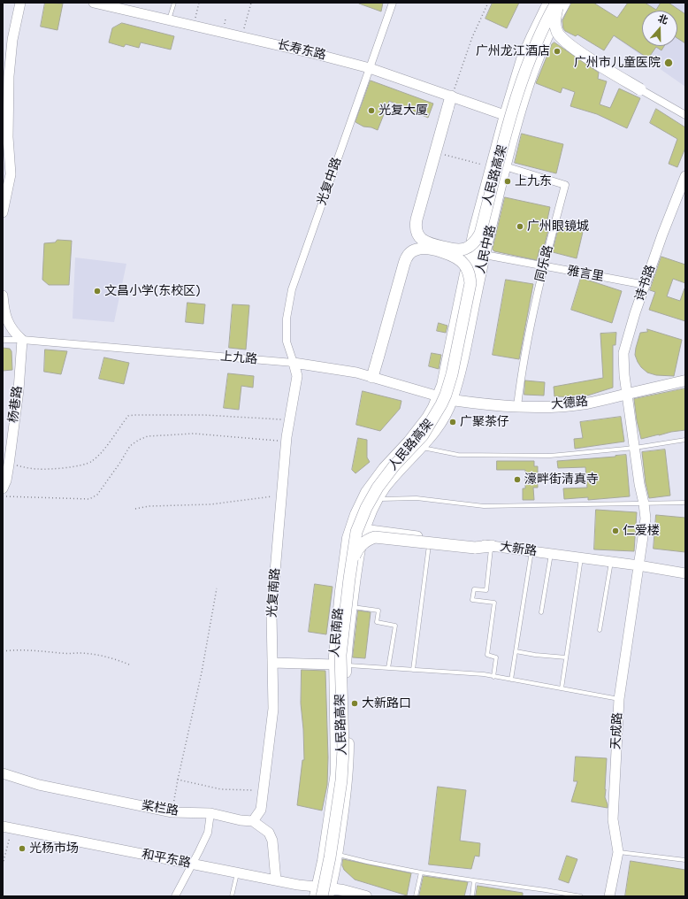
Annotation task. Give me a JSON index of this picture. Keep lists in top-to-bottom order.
{
  "streets": {
    "main road": [
      "人民路高架",
      "人民中路",
      "大德路",
      "人民南路"
    ],
    "street": [
      "长寿东路",
      "光复中路",
      "同乐路",
      "雅言里",
      "诗书路",
      "上九路",
      "杨巷路",
      "大新路",
      "光复南路",
      "天成路",
      "桨栏路",
      "和平东路"
    ]
  },
  "crossings": [
    ["长寿东路", "光复中路"],
    ["长寿东路", "人民中路"],
    ["人民路高架", "人民南路"],
    ["人民路高架", "和平东路"],
    ["光复中路", "上九路"],
    ["光复中路", "光复南路"],
    ["人民中路", "同乐路"],
    ["人民中路", "雅言里"],
    ["人民中路", "上九路"],
    ["人民中路", "大德路"],
    ["人民中路", "人民南路"],
    ["同乐路", "雅言里"],
    ["同乐路", "大德路"],
    ["雅言里", "诗书路"],
    ["诗书路", "大德路"],
    ["诗书路", "天成路"],
    ["上九路", "大德路"],
    ["上九路", "杨巷路"],
    ["上九路", "光复南路"],
    ["上九路", "人民南路"],
    ["大德路", "人民南路"],
    ["大新路", "人民南路"],
    ["大新路", "天成路"],
    ["光复南路", "桨栏路"],
    ["人民南路", "和平东路"]
  ],
  "places": [
    "广州龙江酒店",
    "广州市儿童医院",
    "光复大厦",
    "上九东",
    "广州眼镜城",
    "文昌小学(东校区)",
    "广聚茶仔",
    "濠畔街清真寺",
    "仁爱楼",
    "大新路口",
    "光杨市场"
  ],
  "north": "top"
}
